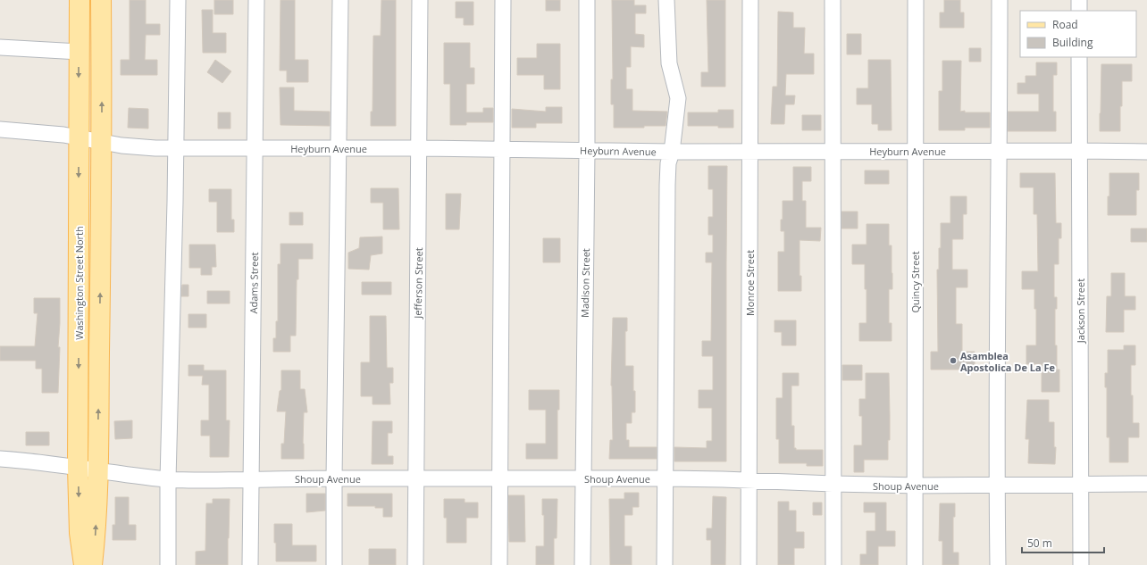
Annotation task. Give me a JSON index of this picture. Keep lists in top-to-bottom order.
{
  "streets": {
    "street": [
      "Heyburn Avenue",
      "Quincy Street",
      "Adams Street",
      "Jefferson Street",
      "Madison Street",
      "Monroe Street",
      "Jackson Street",
      "Shoup Avenue"
    ]
  },
  "crossings": [
    ["Heyburn Avenue", "Quincy Street"],
    ["Heyburn Avenue", "Adams Street"],
    ["Heyburn Avenue", "Jefferson Street"],
    ["Heyburn Avenue", "Madison Street"],
    ["Heyburn Avenue", "Monroe Street"],
    ["Heyburn Avenue", "Jackson Street"],
    ["Quincy Street", "Shoup Avenue"],
    ["Adams Street", "Shoup Avenue"],
    ["Jefferson Street", "Shoup Avenue"],
    ["Madison Street", "Shoup Avenue"],
    ["Monroe Street", "Shoup Avenue"],
    ["Jackson Street", "Shoup Avenue"]
  ],
  "places": ["Asamblea Apostolica De La Fe"],
  "legend": ["Road", "Building"],
  "scale_bar": "50 m"
}
